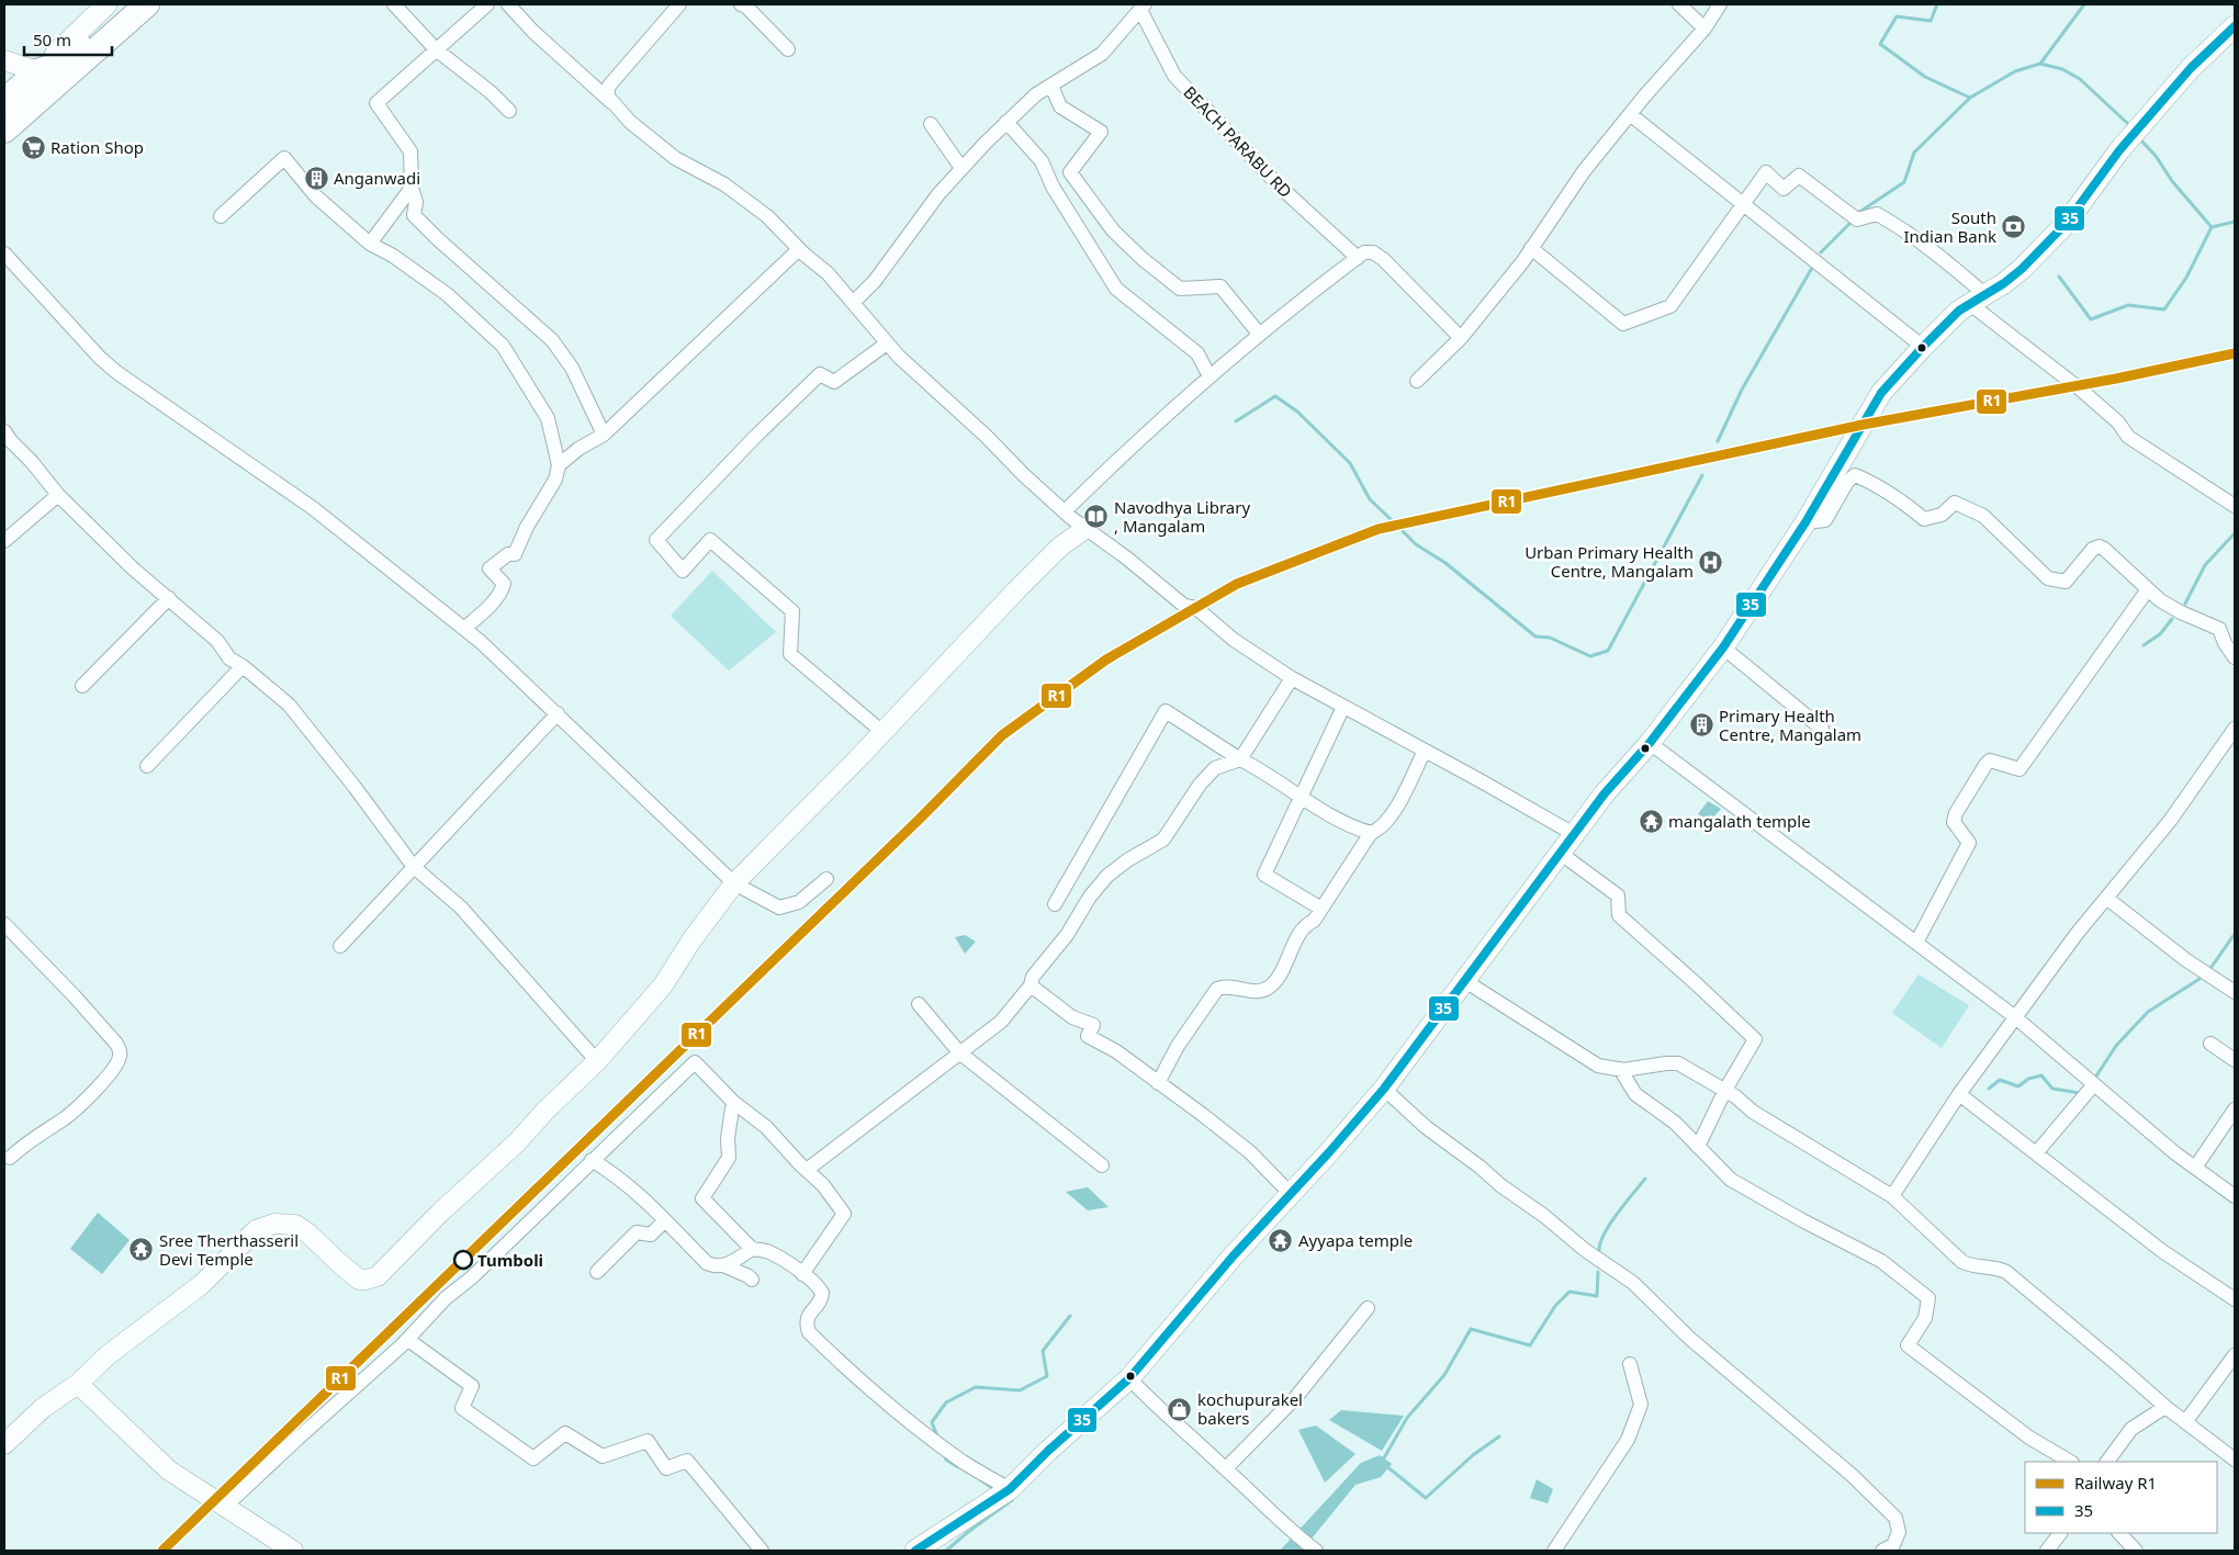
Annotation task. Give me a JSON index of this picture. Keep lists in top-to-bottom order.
{
  "streets": {
    "street": ["BEACH PARABU RD"]
  },
  "places": {
    "supermarket": ["Ration Shop"],
    "building": ["Anganwadi", "Primary Health Centre, Mangalam"],
    "bank": ["South Indian Bank"],
    "library": ["Navodhya Library , Mangalam"],
    "hospital": ["Urban Primary Health Centre, Mangalam"],
    "temple": ["mangalath temple", "Ayyapa temple", "Sree Therthasseril Devi Temple"],
    "other": ["Tumboli"],
    "shop": ["kochupurakel bakers"]
  },
  "lines": ["transit line 35", "rail line R1"],
  "legend": ["Railway R1", "35"],
  "scale_bar": "50 m"
}
